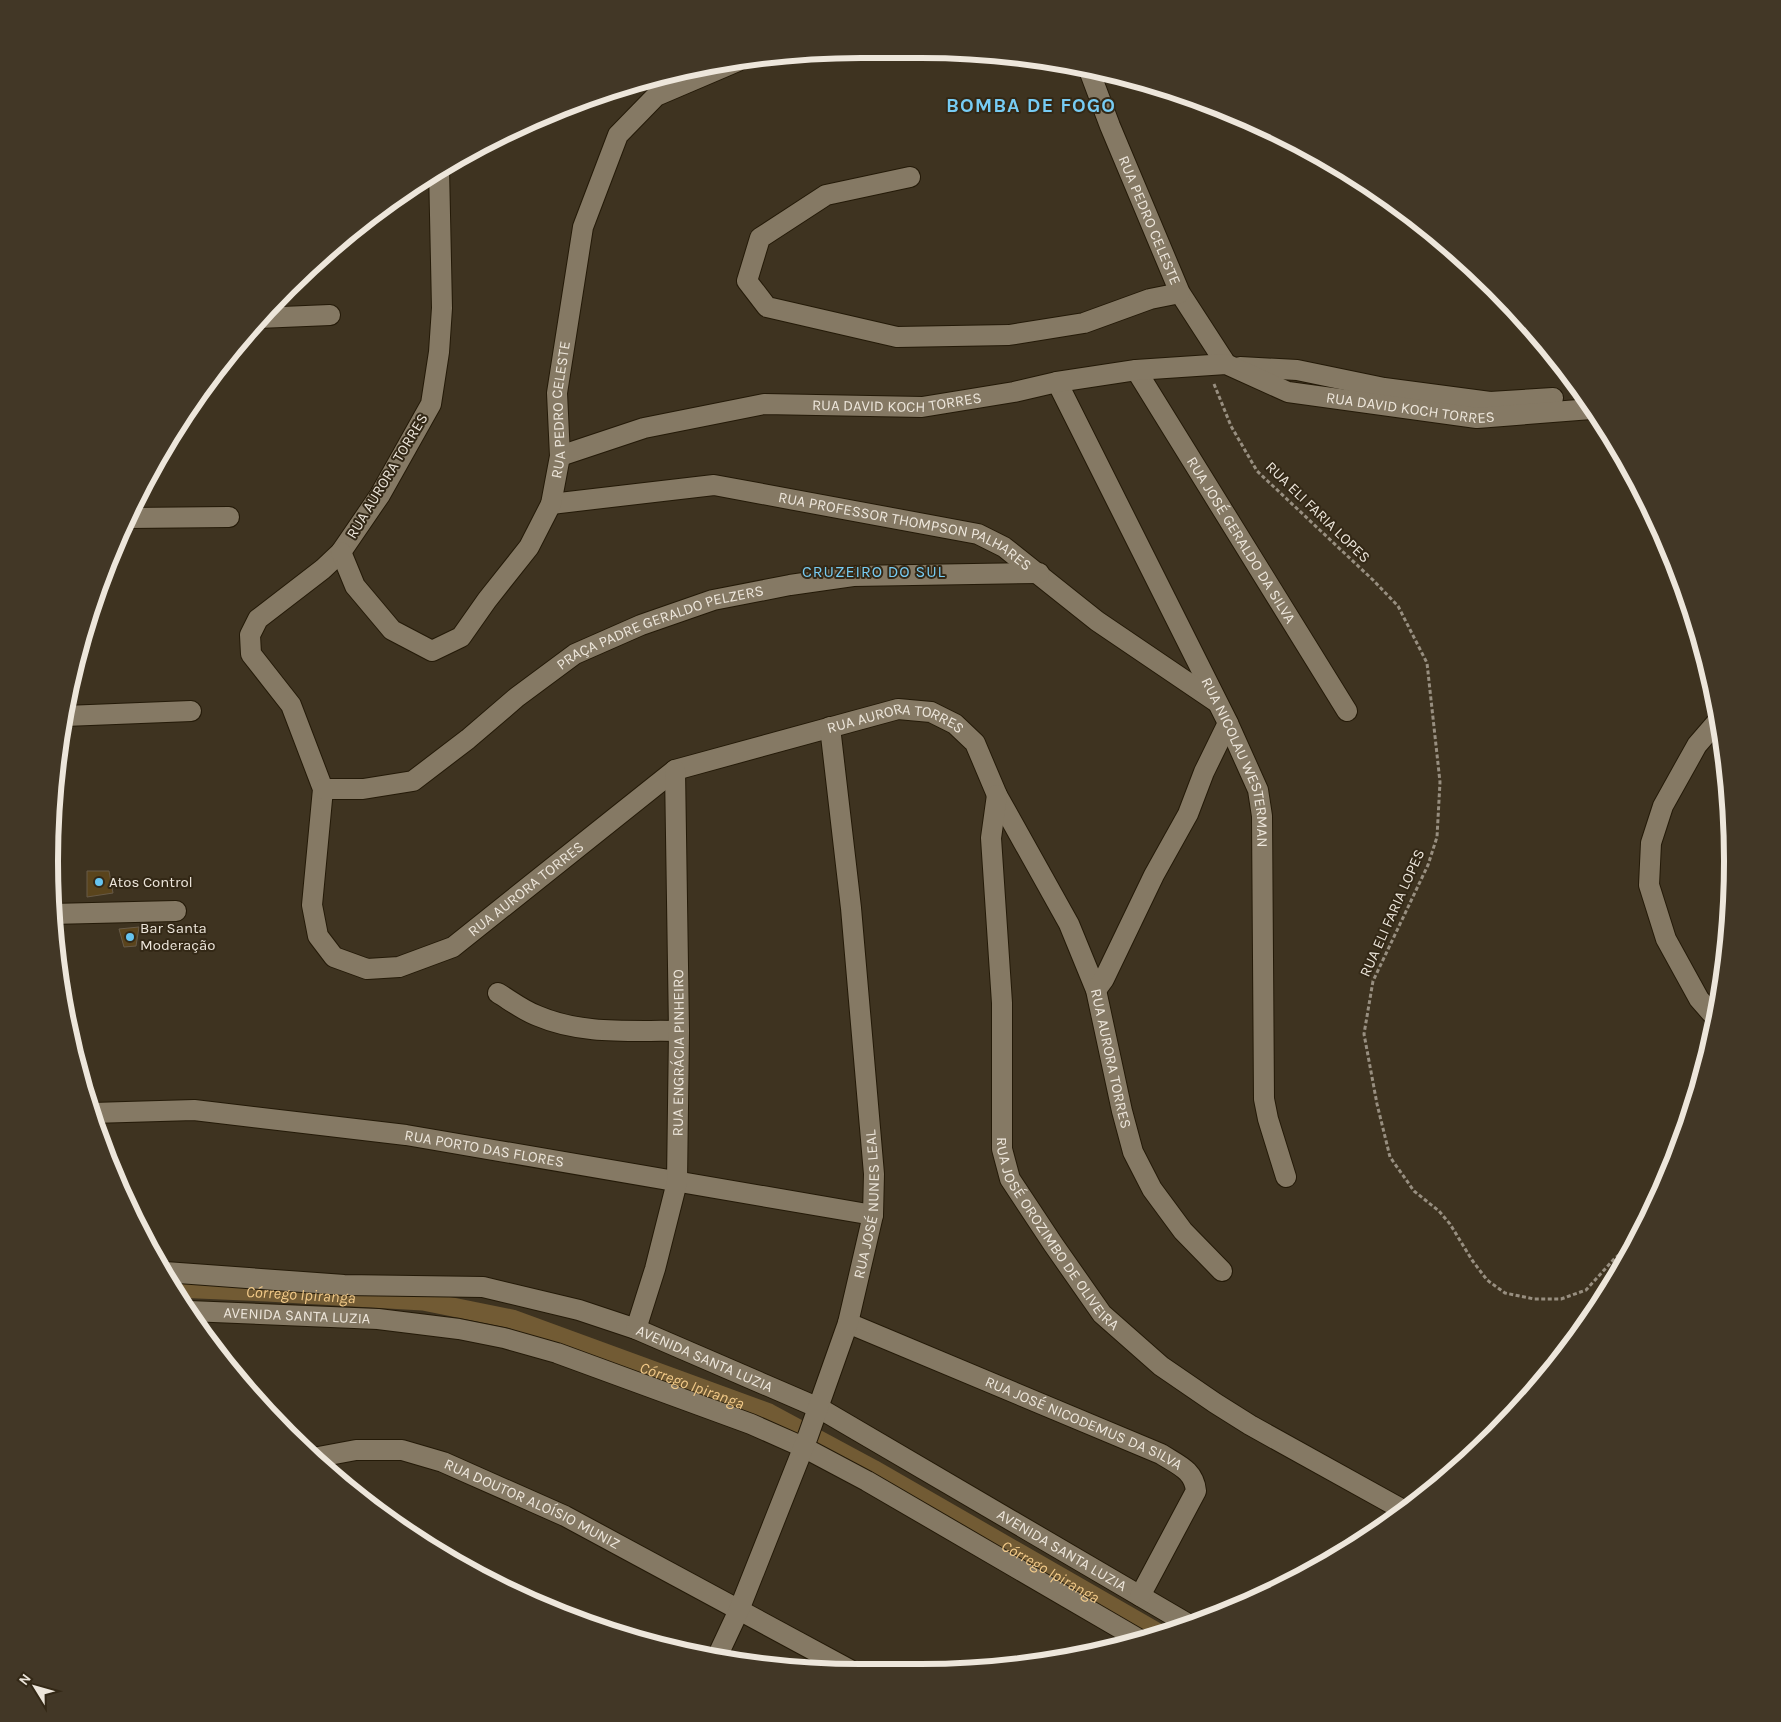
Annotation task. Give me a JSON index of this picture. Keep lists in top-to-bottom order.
{
  "streets": {
    "street": [
      "RUA PEDRO CELESTE",
      "RUA DAVID KOCH TORRES",
      "RUA AURORA TORRES",
      "RUA PROFESSOR THOMPSON PALHARES",
      "RUA JOSÉ GERALDO DA SILVA",
      "PRAÇA PADRE GERALDO PELZERS",
      "RUA NICOLAU WESTERMAN",
      "RUA ENGRÁCIA PINHEIRO",
      "RUA PORTO DAS FLORES",
      "RUA JOSÉ NUNES LEAL",
      "RUA JOSÉ OROZIMBO DE OLIVEIRA",
      "AVENIDA SANTA LUZIA",
      "RUA JOSÉ NICODEMUS DA SILVA",
      "RUA DOUTOR ALOÍSIO MUNIZ"
    ],
    "path": ["RUA ELI FARIA LOPES"]
  },
  "crossings": [
    ["RUA PEDRO CELESTE", "RUA DAVID KOCH TORRES"],
    ["RUA PEDRO CELESTE", "RUA AURORA TORRES"],
    ["RUA PEDRO CELESTE", "RUA PROFESSOR THOMPSON PALHARES"],
    ["RUA DAVID KOCH TORRES", "RUA ELI FARIA LOPES"],
    ["RUA DAVID KOCH TORRES", "RUA JOSÉ GERALDO DA SILVA"],
    ["RUA DAVID KOCH TORRES", "RUA NICOLAU WESTERMAN"],
    ["RUA AURORA TORRES", "PRAÇA PADRE GERALDO PELZERS"],
    ["RUA AURORA TORRES", "RUA ENGRÁCIA PINHEIRO"],
    ["RUA AURORA TORRES", "RUA JOSÉ NUNES LEAL"],
    ["RUA AURORA TORRES", "RUA JOSÉ OROZIMBO DE OLIVEIRA"],
    ["RUA PROFESSOR THOMPSON PALHARES", "PRAÇA PADRE GERALDO PELZERS"],
    ["RUA PROFESSOR THOMPSON PALHARES", "RUA NICOLAU WESTERMAN"],
    ["RUA ENGRÁCIA PINHEIRO", "RUA PORTO DAS FLORES"],
    ["RUA ENGRÁCIA PINHEIRO", "AVENIDA SANTA LUZIA"],
    ["RUA PORTO DAS FLORES", "RUA JOSÉ NUNES LEAL"],
    ["RUA JOSÉ NUNES LEAL", "AVENIDA SANTA LUZIA"],
    ["RUA JOSÉ NUNES LEAL", "RUA JOSÉ NICODEMUS DA SILVA"],
    ["RUA JOSÉ NUNES LEAL", "RUA DOUTOR ALOÍSIO MUNIZ"],
    ["AVENIDA SANTA LUZIA", "RUA JOSÉ NICODEMUS DA SILVA"]
  ],
  "districts": ["BOMBA DE FOGO", "CRUZEIRO DO SUL"],
  "water": ["Córrego Ipiranga"],
  "places": ["Atos Control", "Bar Santa Moderação"],
  "north": "top left"
}
